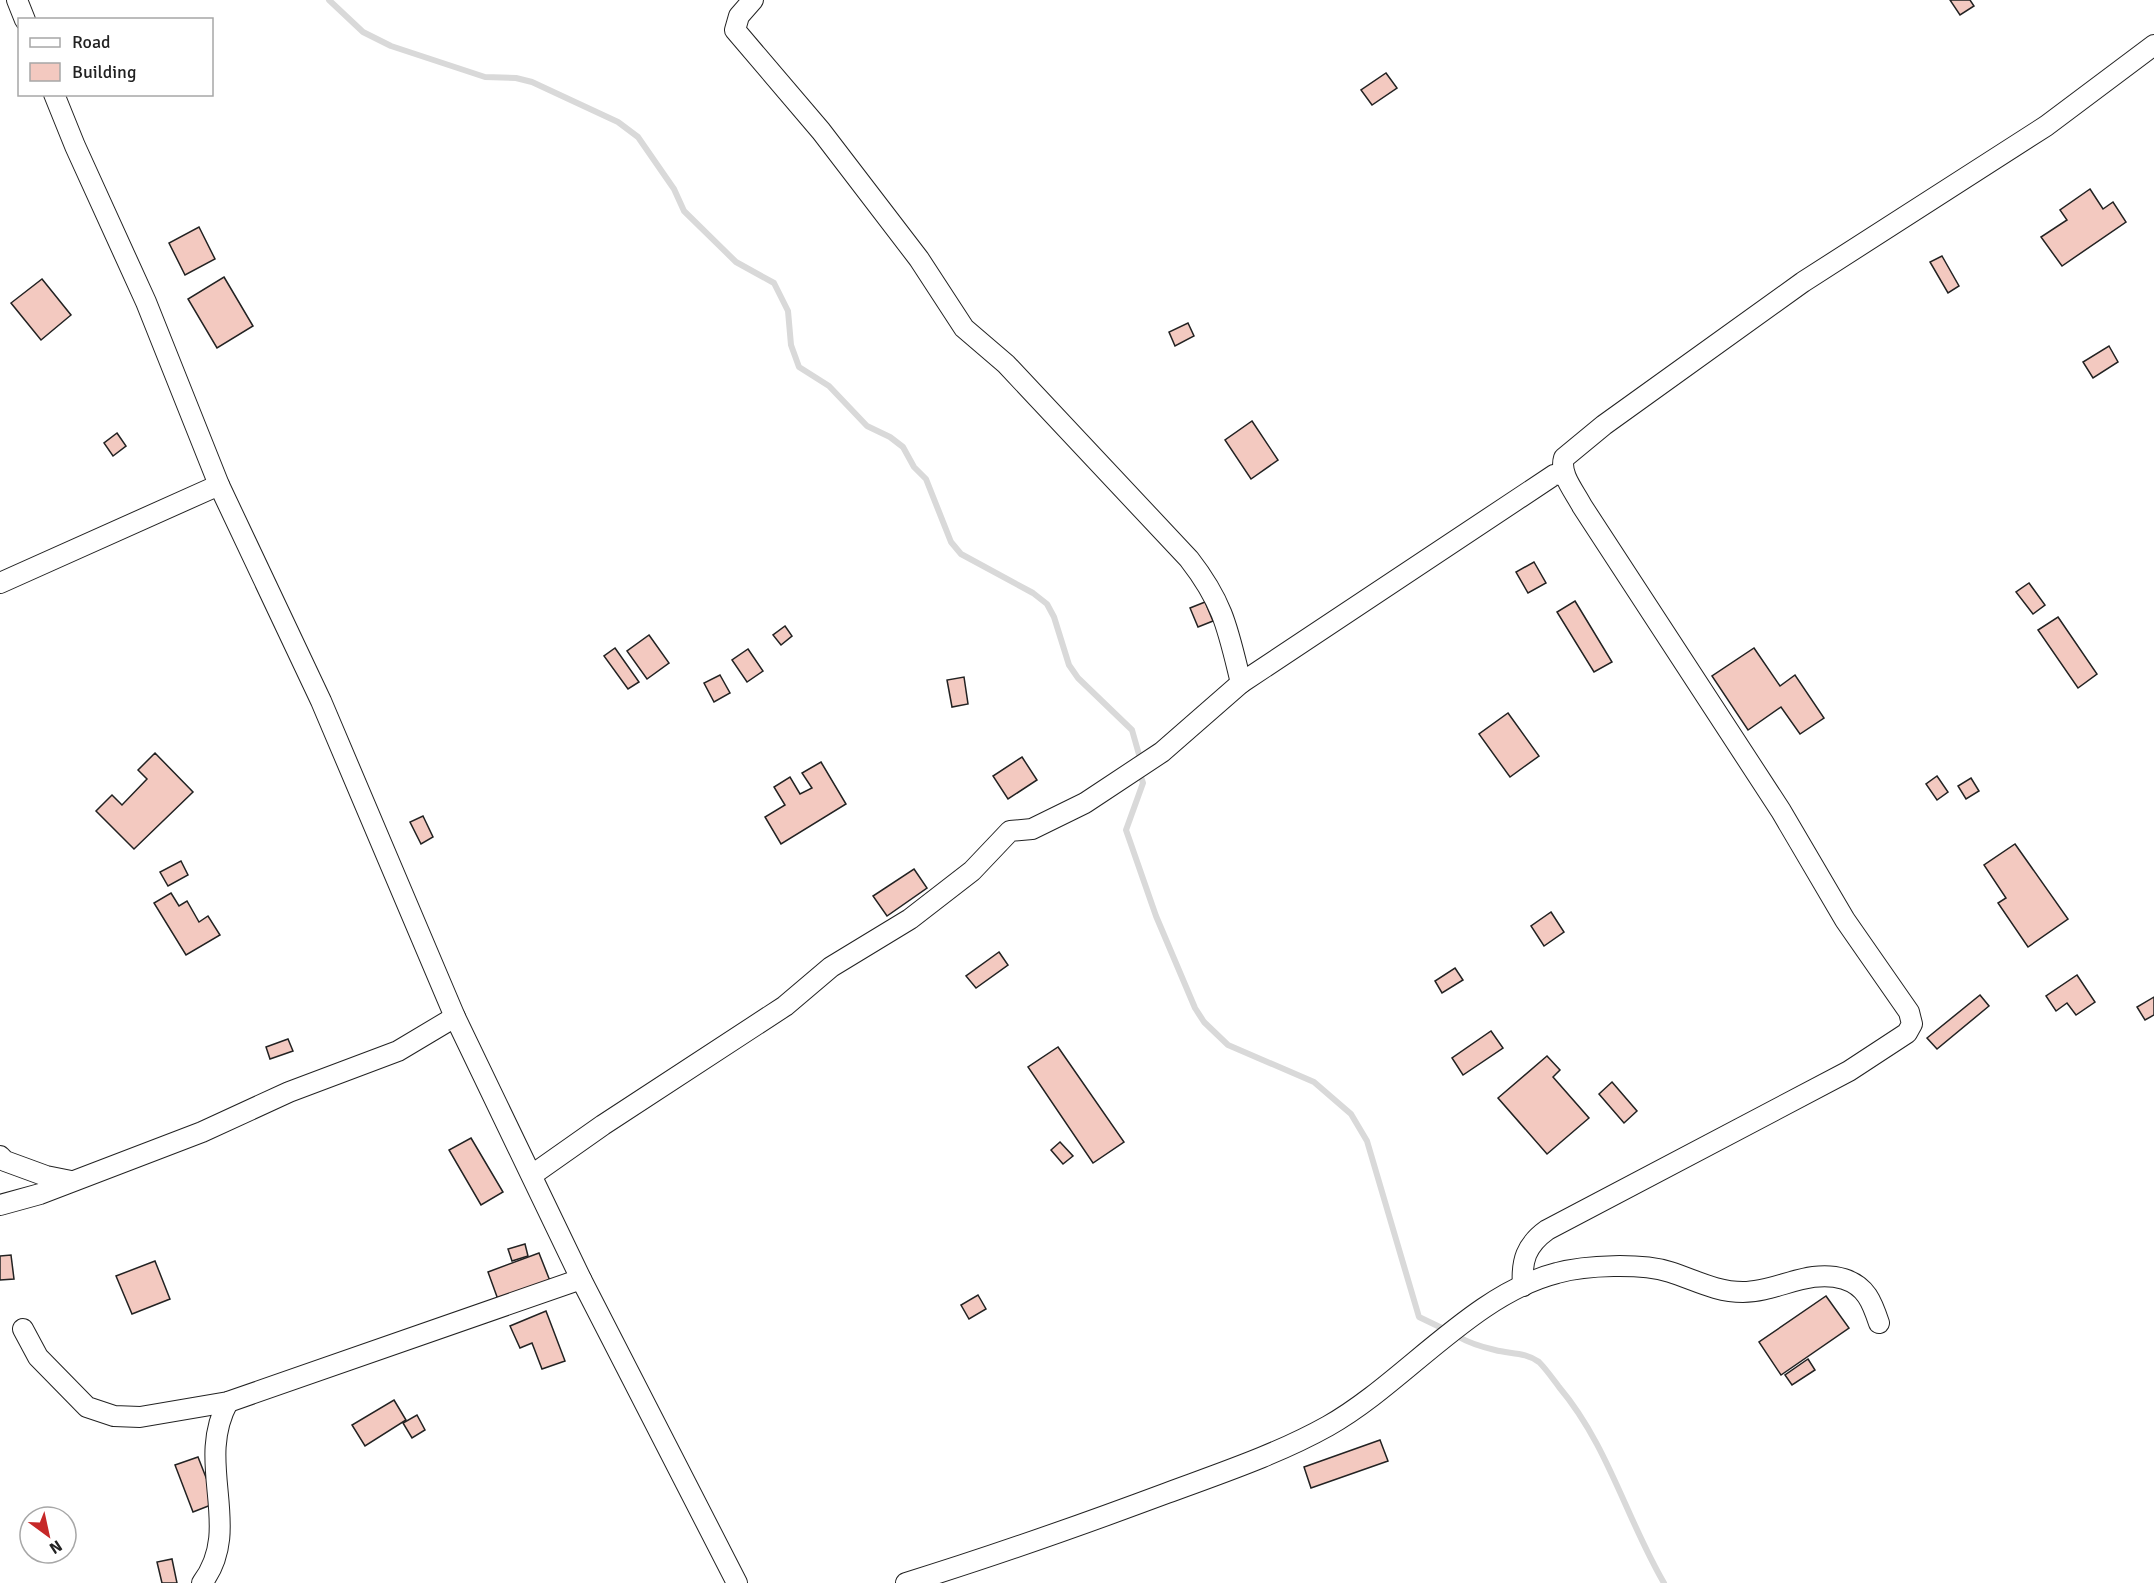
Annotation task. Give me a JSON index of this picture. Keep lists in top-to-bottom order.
{
  "legend": ["Road", "Building"],
  "north": "bottom right"
}
